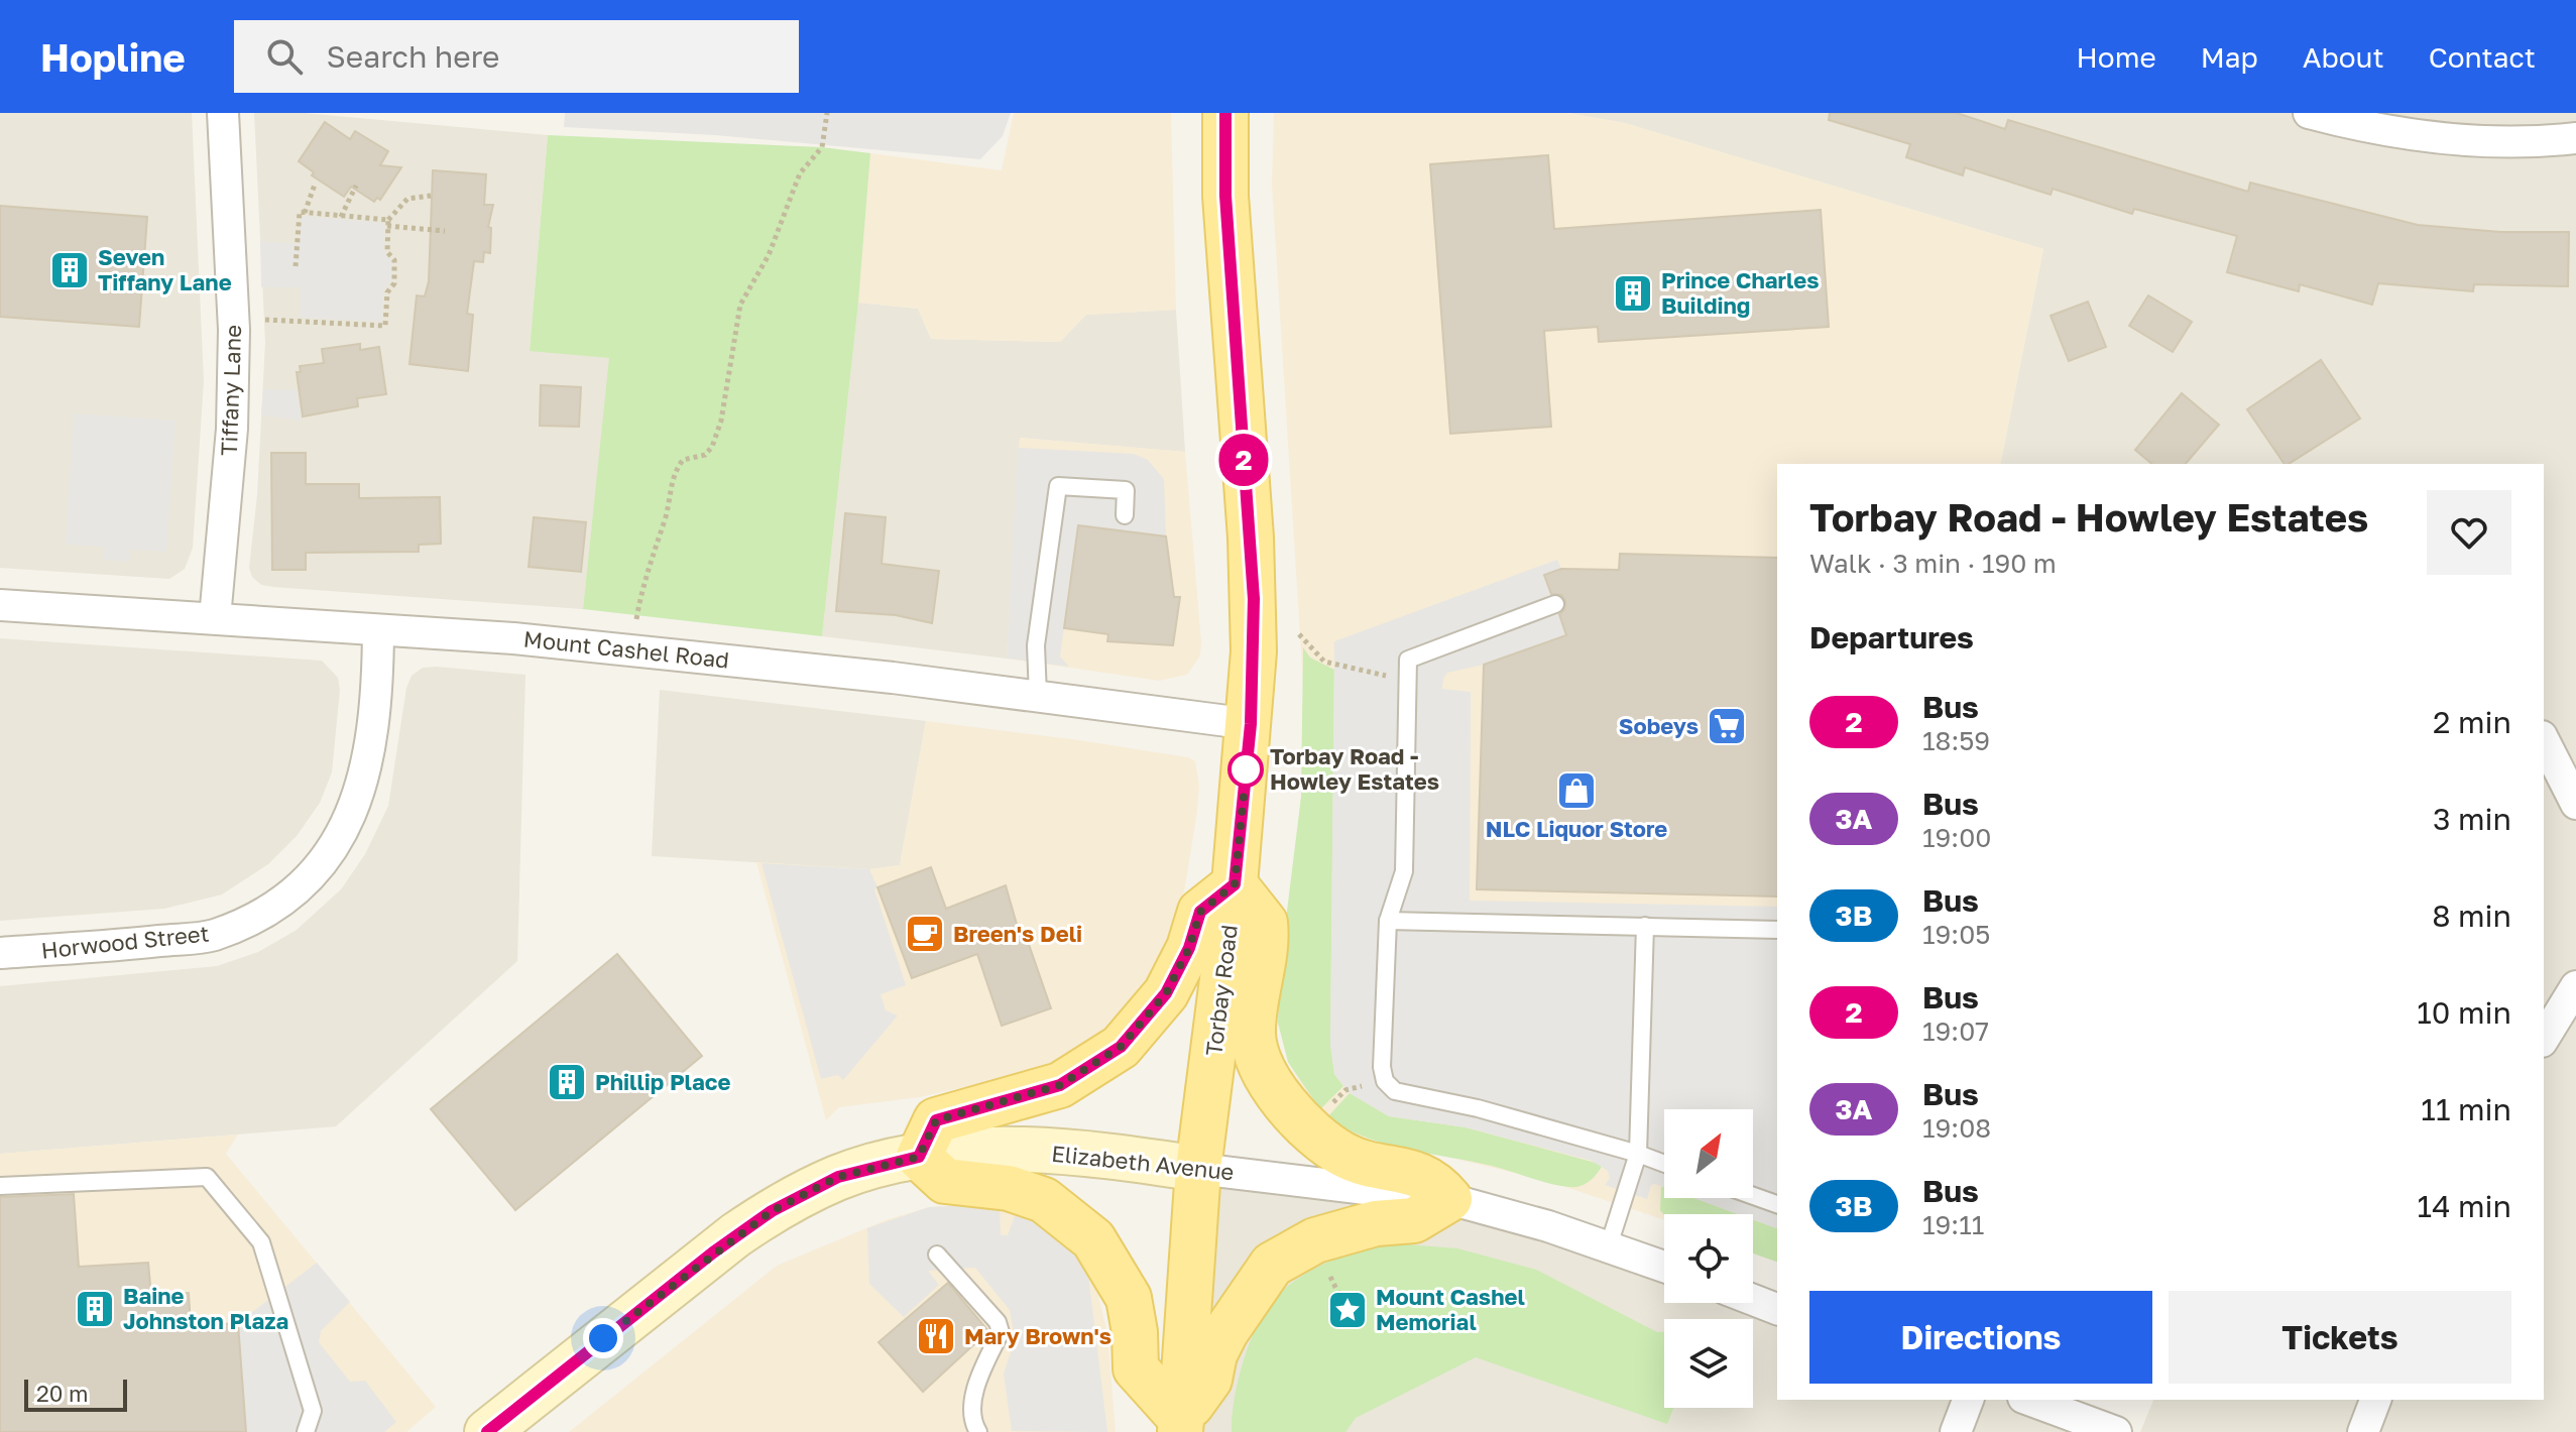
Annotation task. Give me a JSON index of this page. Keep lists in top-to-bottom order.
{
  "streets": {
    "main road": ["Torbay Road", "Elizabeth Avenue"],
    "street": ["Tiffany Lane", "Mount Cashel Road", "Horwood Street"]
  },
  "crossings": [
    ["Tiffany Lane", "Mount Cashel Road"],
    ["Mount Cashel Road", "Horwood Street"],
    ["Mount Cashel Road", "Torbay Road"],
    ["Torbay Road", "Elizabeth Avenue"]
  ],
  "places": {
    "building": [
      "Seven Tiffany Lane",
      "Prince Charles Building",
      "Phillip Place",
      "Baine Johnston Plaza"
    ],
    "supermarket": ["Sobeys"],
    "other": ["Torbay Road - Howley Estates"],
    "shop": ["NLC Liquor Store"],
    "cafe": ["Breen's Deli"],
    "place": ["Mount Cashel Memorial"],
    "restaurant": ["Mary Brown's"]
  },
  "lines": ["bus line 2"],
  "scale_bar": "20 m",
  "north": "top right",
  "page": {
    "header": "Hopline",
    "search": "Search here",
    "nav": [
      "Home",
      "Map",
      "About",
      "Contact"
    ],
    "on_map": "2",
    "heading": [
      ["Torbay Road - Howley Estates", "Walk · 3 min · 190 m"],
      "Departures"
    ],
    "list": [
      {
        "mark": "2",
        "name": "Bus",
        "note": "18:59",
        "value": "2 min"
      },
      {
        "mark": "3A",
        "name": "Bus",
        "note": "19:00",
        "value": "3 min"
      },
      {
        "mark": "3B",
        "name": "Bus",
        "note": "19:05",
        "value": "8 min"
      },
      {
        "mark": "2",
        "name": "Bus",
        "note": "19:07",
        "value": "10 min"
      },
      {
        "mark": "3A",
        "name": "Bus",
        "note": "19:08",
        "value": "11 min"
      },
      {
        "mark": "3B",
        "name": "Bus",
        "note": "19:11",
        "value": "14 min"
      }
    ],
    "buttons": ["Directions", "Tickets"],
    "scale": "20 m"
  }
}
